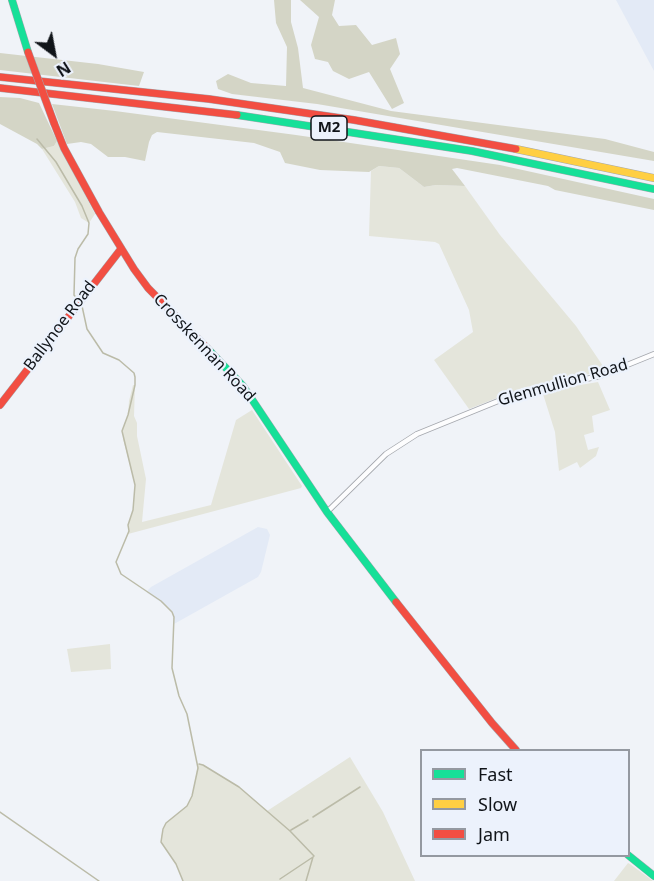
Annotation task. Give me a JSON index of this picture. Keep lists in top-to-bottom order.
{
  "streets": {
    "main road": ["M2", "Ballynoe Road", "Crosskennan Road"],
    "street": ["Glenmullion Road"]
  },
  "crossings": [
    ["Ballynoe Road", "Crosskennan Road"],
    ["Crosskennan Road", "Glenmullion Road"]
  ],
  "legend": ["Fast", "Slow", "Jam"],
  "north": "bottom right"
}
